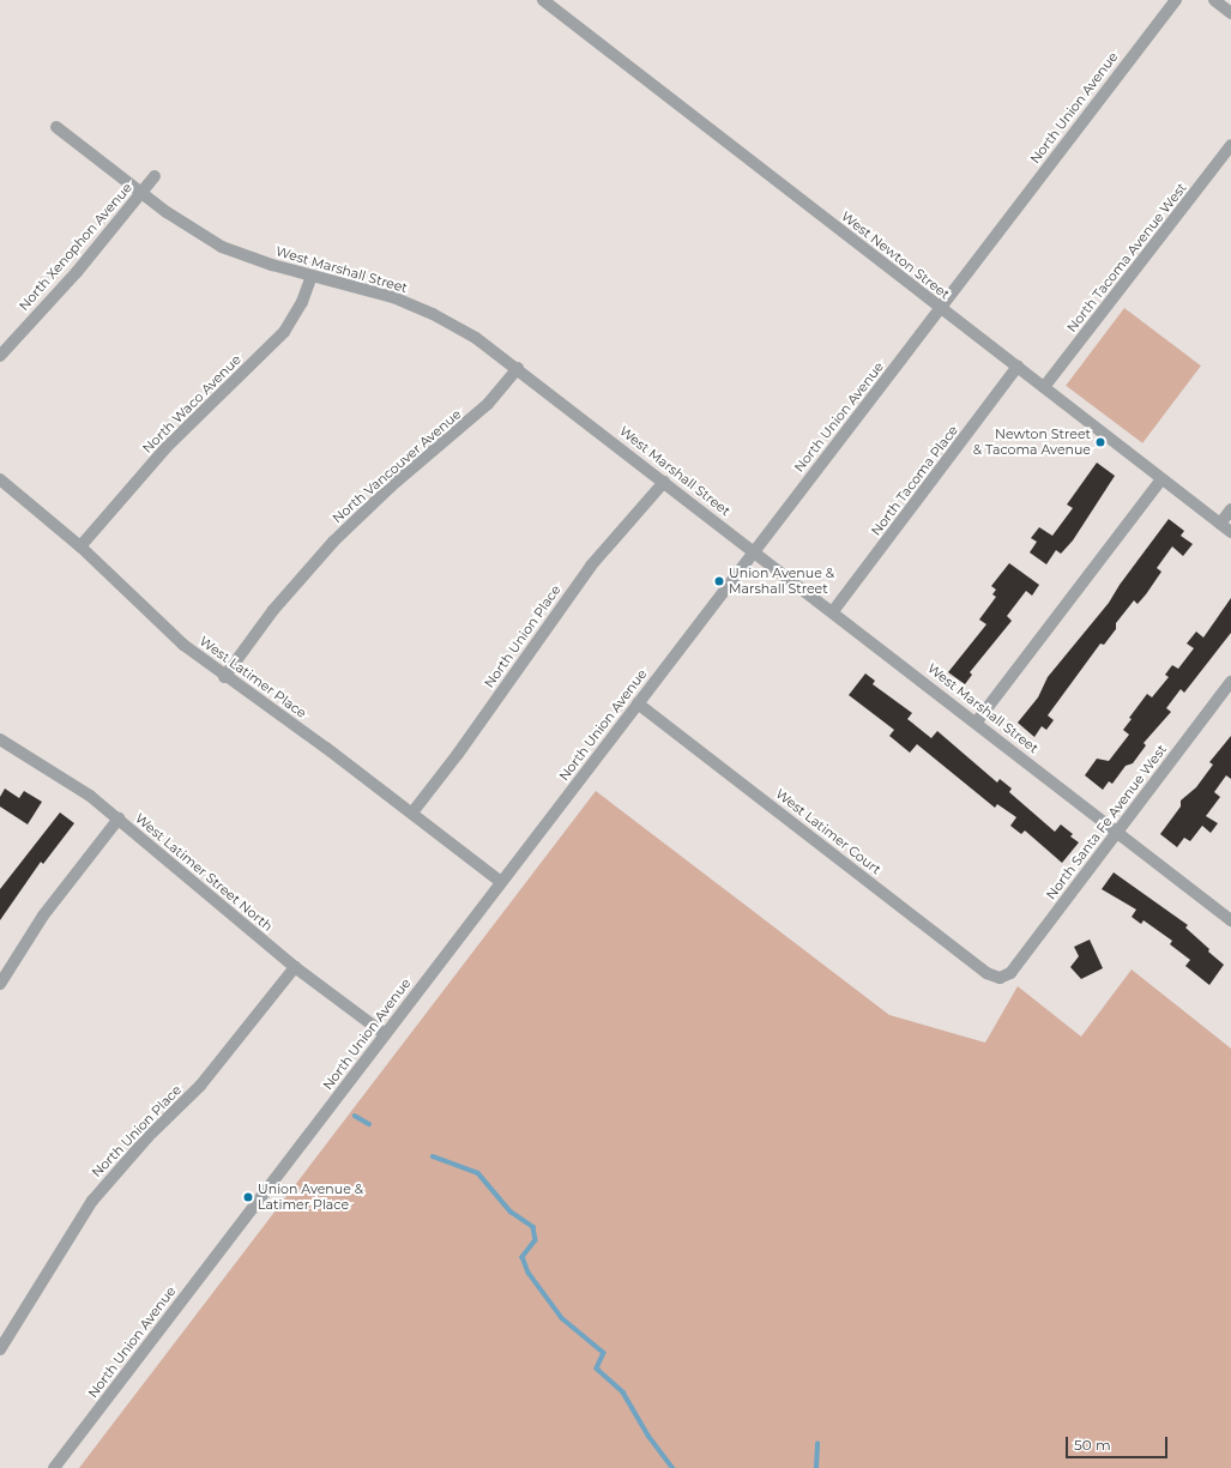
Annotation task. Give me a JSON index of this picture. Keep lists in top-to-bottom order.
{
  "streets": {
    "street": [
      "North Union Avenue",
      "North Xenophon Avenue",
      "West Newton Street",
      "North Tacoma Avenue West",
      "West Marshall Street",
      "North Waco Avenue",
      "North Vancouver Avenue",
      "North Tacoma Place",
      "North Union Place",
      "West Latimer Place",
      "North Santa Fe Avenue West",
      "West Latimer Court",
      "West Latimer Street North"
    ]
  },
  "crossings": [
    ["North Union Avenue", "West Newton Street"],
    ["North Union Avenue", "West Marshall Street"],
    ["North Union Avenue", "West Latimer Place"],
    ["North Union Avenue", "West Latimer Court"],
    ["North Union Avenue", "West Latimer Street North"],
    ["North Xenophon Avenue", "West Marshall Street"],
    ["West Newton Street", "North Tacoma Avenue West"],
    ["West Newton Street", "North Tacoma Place"],
    ["West Marshall Street", "North Waco Avenue"],
    ["West Marshall Street", "North Vancouver Avenue"],
    ["West Marshall Street", "North Tacoma Place"],
    ["West Marshall Street", "North Union Place"],
    ["West Marshall Street", "North Santa Fe Avenue West"],
    ["North Waco Avenue", "West Latimer Place"],
    ["North Vancouver Avenue", "West Latimer Place"],
    ["North Union Place", "West Latimer Place"],
    ["North Union Place", "West Latimer Street North"],
    ["North Santa Fe Avenue West", "West Latimer Court"]
  ],
  "places": ["Newton Street & Tacoma Avenue", "Union Avenue & Marshall Street", "Union Avenue & Latimer Place"],
  "scale_bar": "50 m"
}
